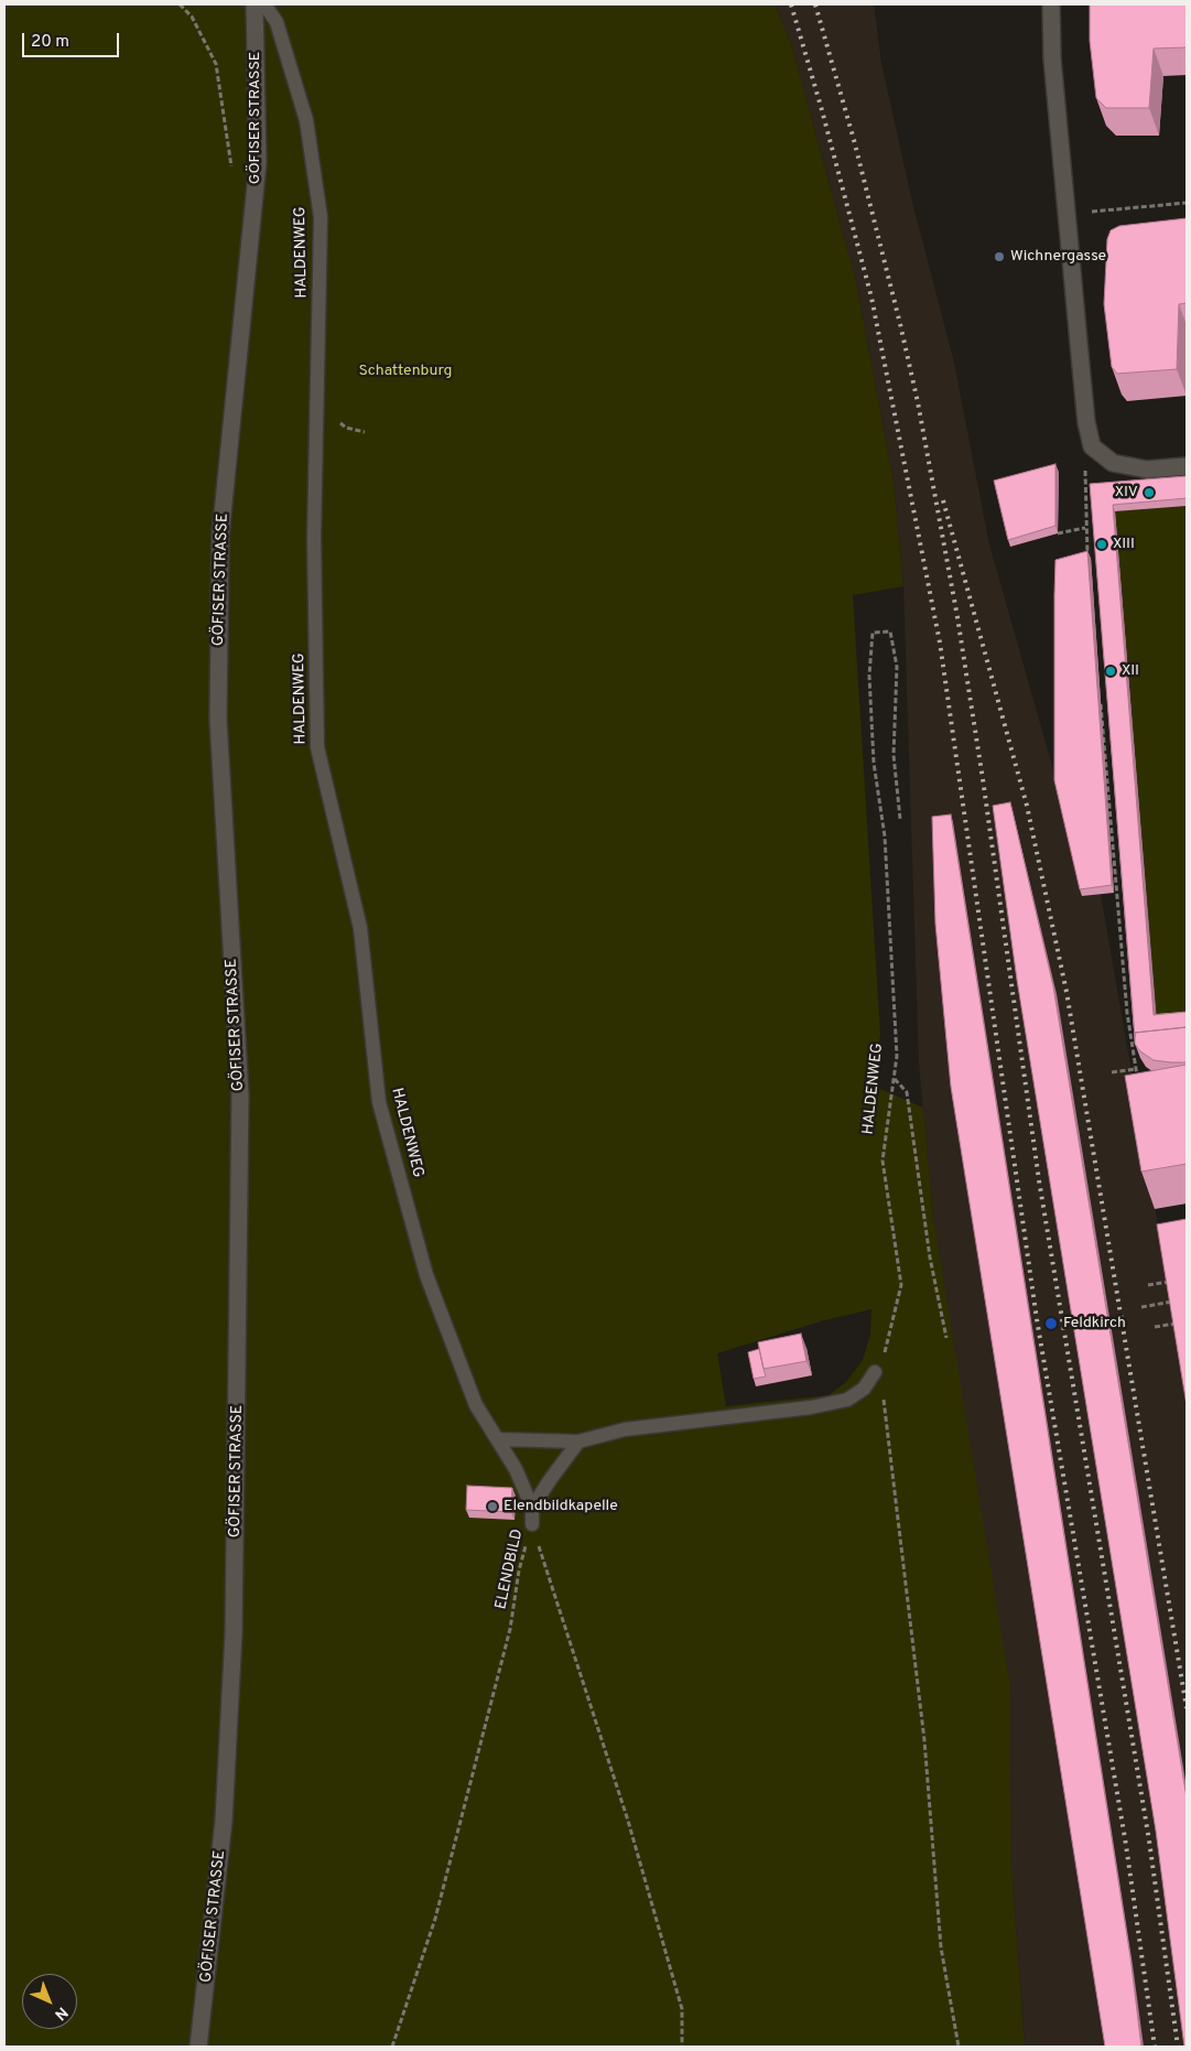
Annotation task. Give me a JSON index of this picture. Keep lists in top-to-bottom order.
{
  "streets": {
    "main road": ["GÖFISER STRASSE"],
    "lane": ["HALDENWEG"],
    "path": ["ELENDBILD"]
  },
  "crossings": [
    ["HALDENWEG", "ELENDBILD"]
  ],
  "parks": ["Schattenburg"],
  "places": [
    "Wichnergasse",
    "XIV",
    "XIII",
    "XII",
    "Feldkirch",
    "Elendbildkapelle"
  ],
  "scale_bar": "20 m",
  "north": "bottom right"
}
